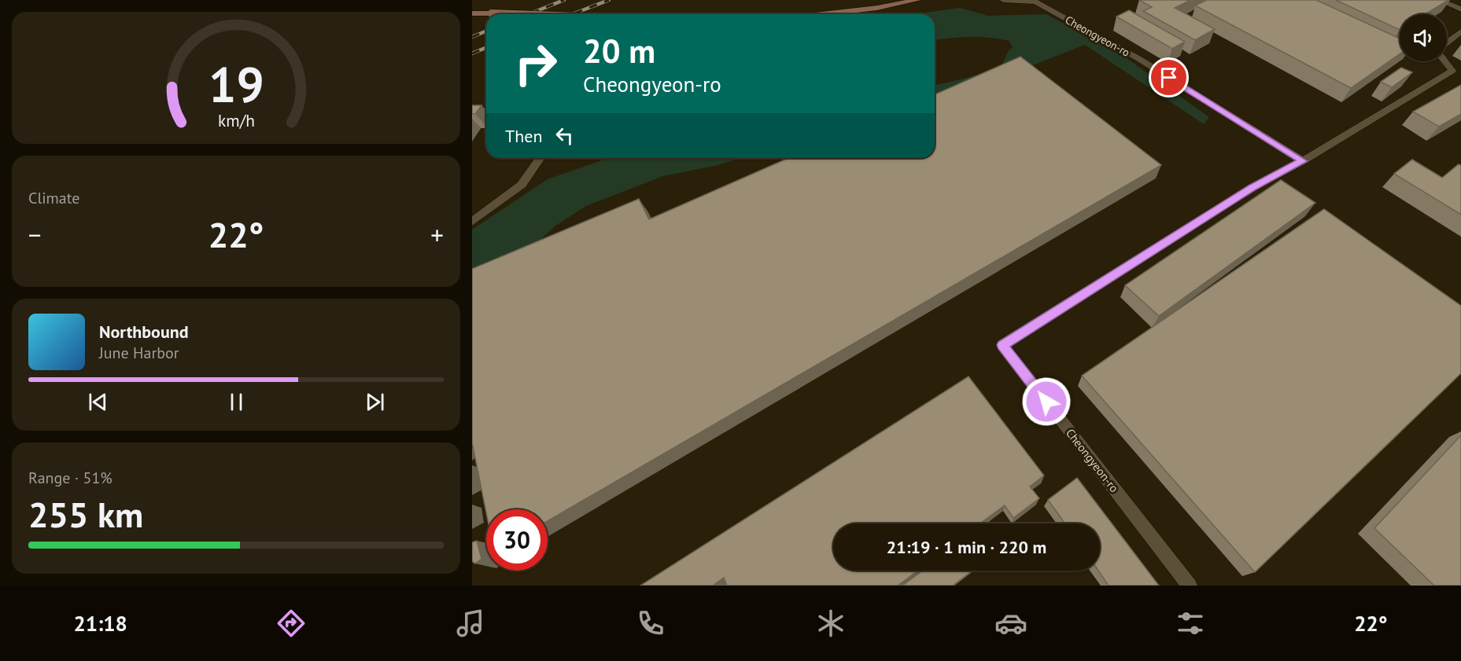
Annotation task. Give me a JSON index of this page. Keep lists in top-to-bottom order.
{
  "streets": {
    "street": ["Cheongyeon-ro"]
  },
  "page": {
    "turn": ["20 m", "Cheongyeon-ro"],
    "then": "Then",
    "tile": [
      "Climate",
      ["Range · 51%", "255 km"]
    ],
    "heat": ["−", "22°", "+"],
    "song": ["Northbound", "June Harbor"],
    "limit": "30",
    "trip": "21:19 · 1 min · 220 m",
    "tabs": ["21:18", "22°"],
    "gauge": ["19", "km/h"]
  }
}
